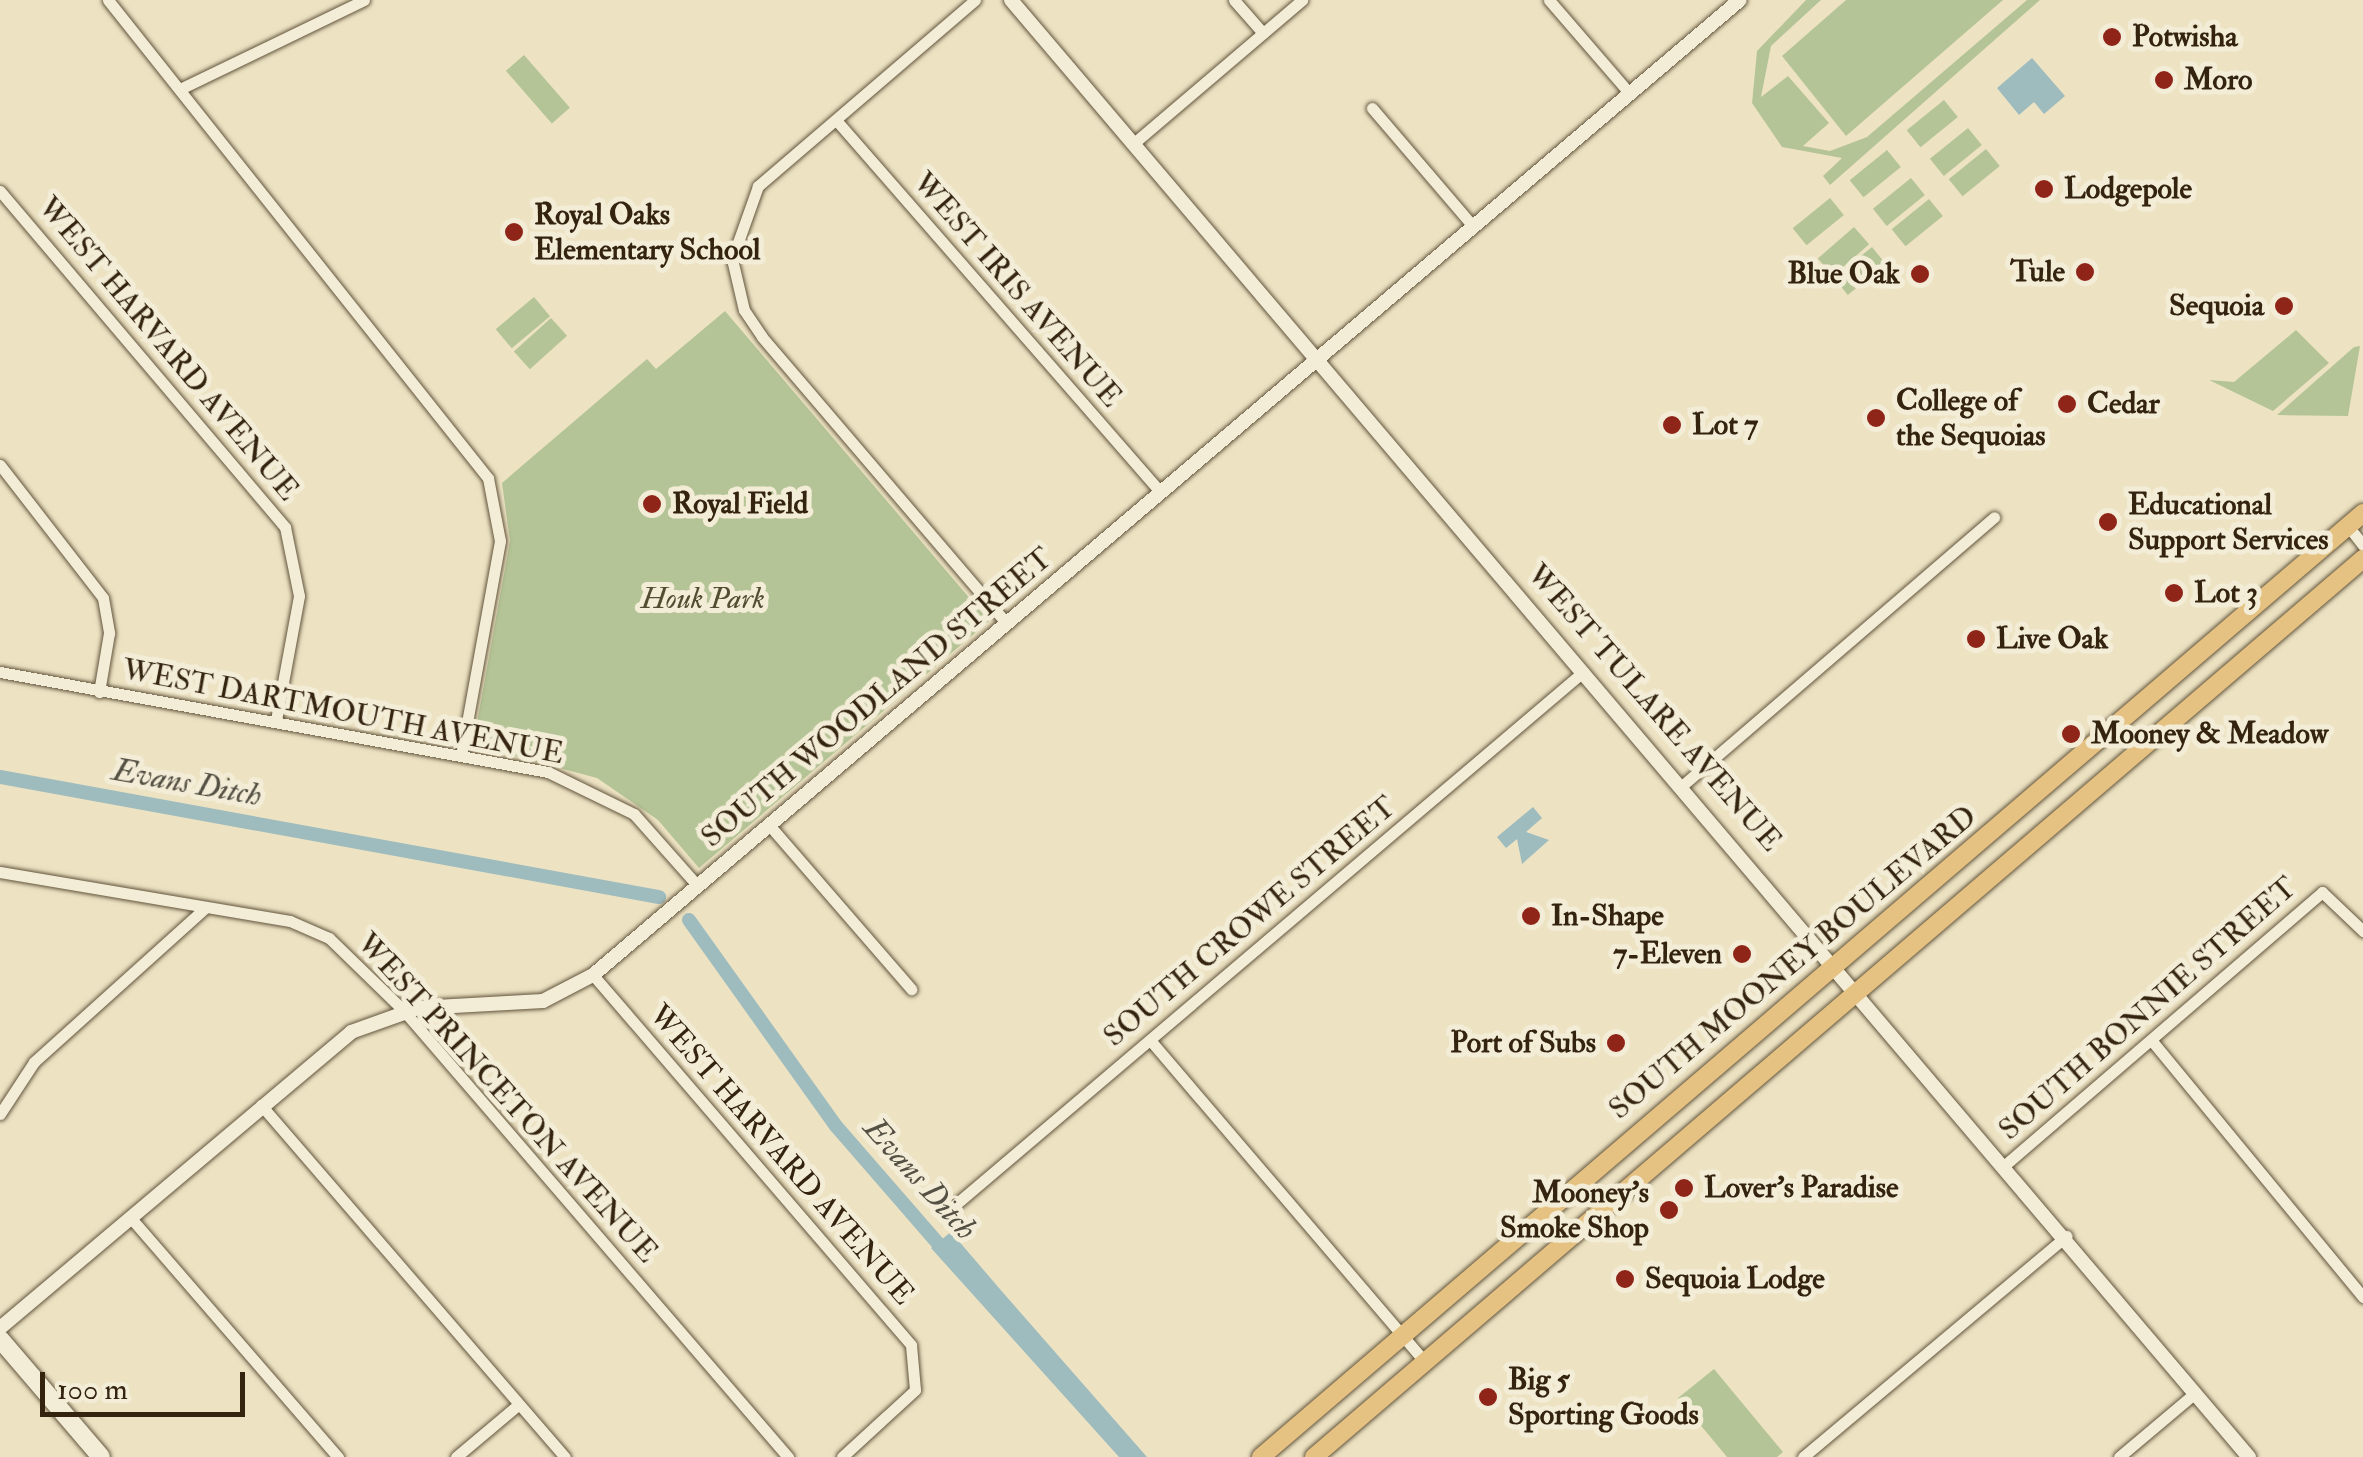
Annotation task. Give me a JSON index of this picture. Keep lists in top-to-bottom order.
{
  "streets": {
    "main road": ["SOUTH MOONEY BOULEVARD"],
    "street": [
      "WEST IRIS AVENUE",
      "WEST HARVARD AVENUE",
      "SOUTH WOODLAND STREET",
      "WEST TULARE AVENUE",
      "WEST DARTMOUTH AVENUE",
      "SOUTH CROWE STREET",
      "SOUTH BONNIE STREET",
      "WEST PRINCETON AVENUE"
    ]
  },
  "crossings": [
    ["WEST IRIS AVENUE", "SOUTH WOODLAND STREET"],
    ["WEST HARVARD AVENUE", "SOUTH WOODLAND STREET"],
    ["WEST HARVARD AVENUE", "WEST DARTMOUTH AVENUE"],
    ["SOUTH WOODLAND STREET", "WEST TULARE AVENUE"],
    ["SOUTH WOODLAND STREET", "WEST DARTMOUTH AVENUE"],
    ["SOUTH WOODLAND STREET", "WEST PRINCETON AVENUE"],
    ["WEST TULARE AVENUE", "SOUTH CROWE STREET"],
    ["WEST TULARE AVENUE", "SOUTH MOONEY BOULEVARD"],
    ["WEST TULARE AVENUE", "SOUTH BONNIE STREET"]
  ],
  "water": ["Evans Ditch"],
  "parks": ["Houk Park"],
  "places": [
    "Potwisha",
    "Moro",
    "Lodgepole",
    "Royal Oaks Elementary School",
    "Tule",
    "Blue Oak",
    "Sequoia",
    "Cedar",
    "College of the Sequoias",
    "Lot 7",
    "Royal Field",
    "Educational Support Services",
    "Lot 3",
    "Live Oak",
    "Mooney & Meadow",
    "In-Shape",
    "7-Eleven",
    "Port of Subs",
    "Lover's Paradise",
    "Mooney’s Smoke Shop",
    "Sequoia Lodge",
    "Big 5 Sporting Goods"
  ],
  "scale_bar": "100 m"
}
